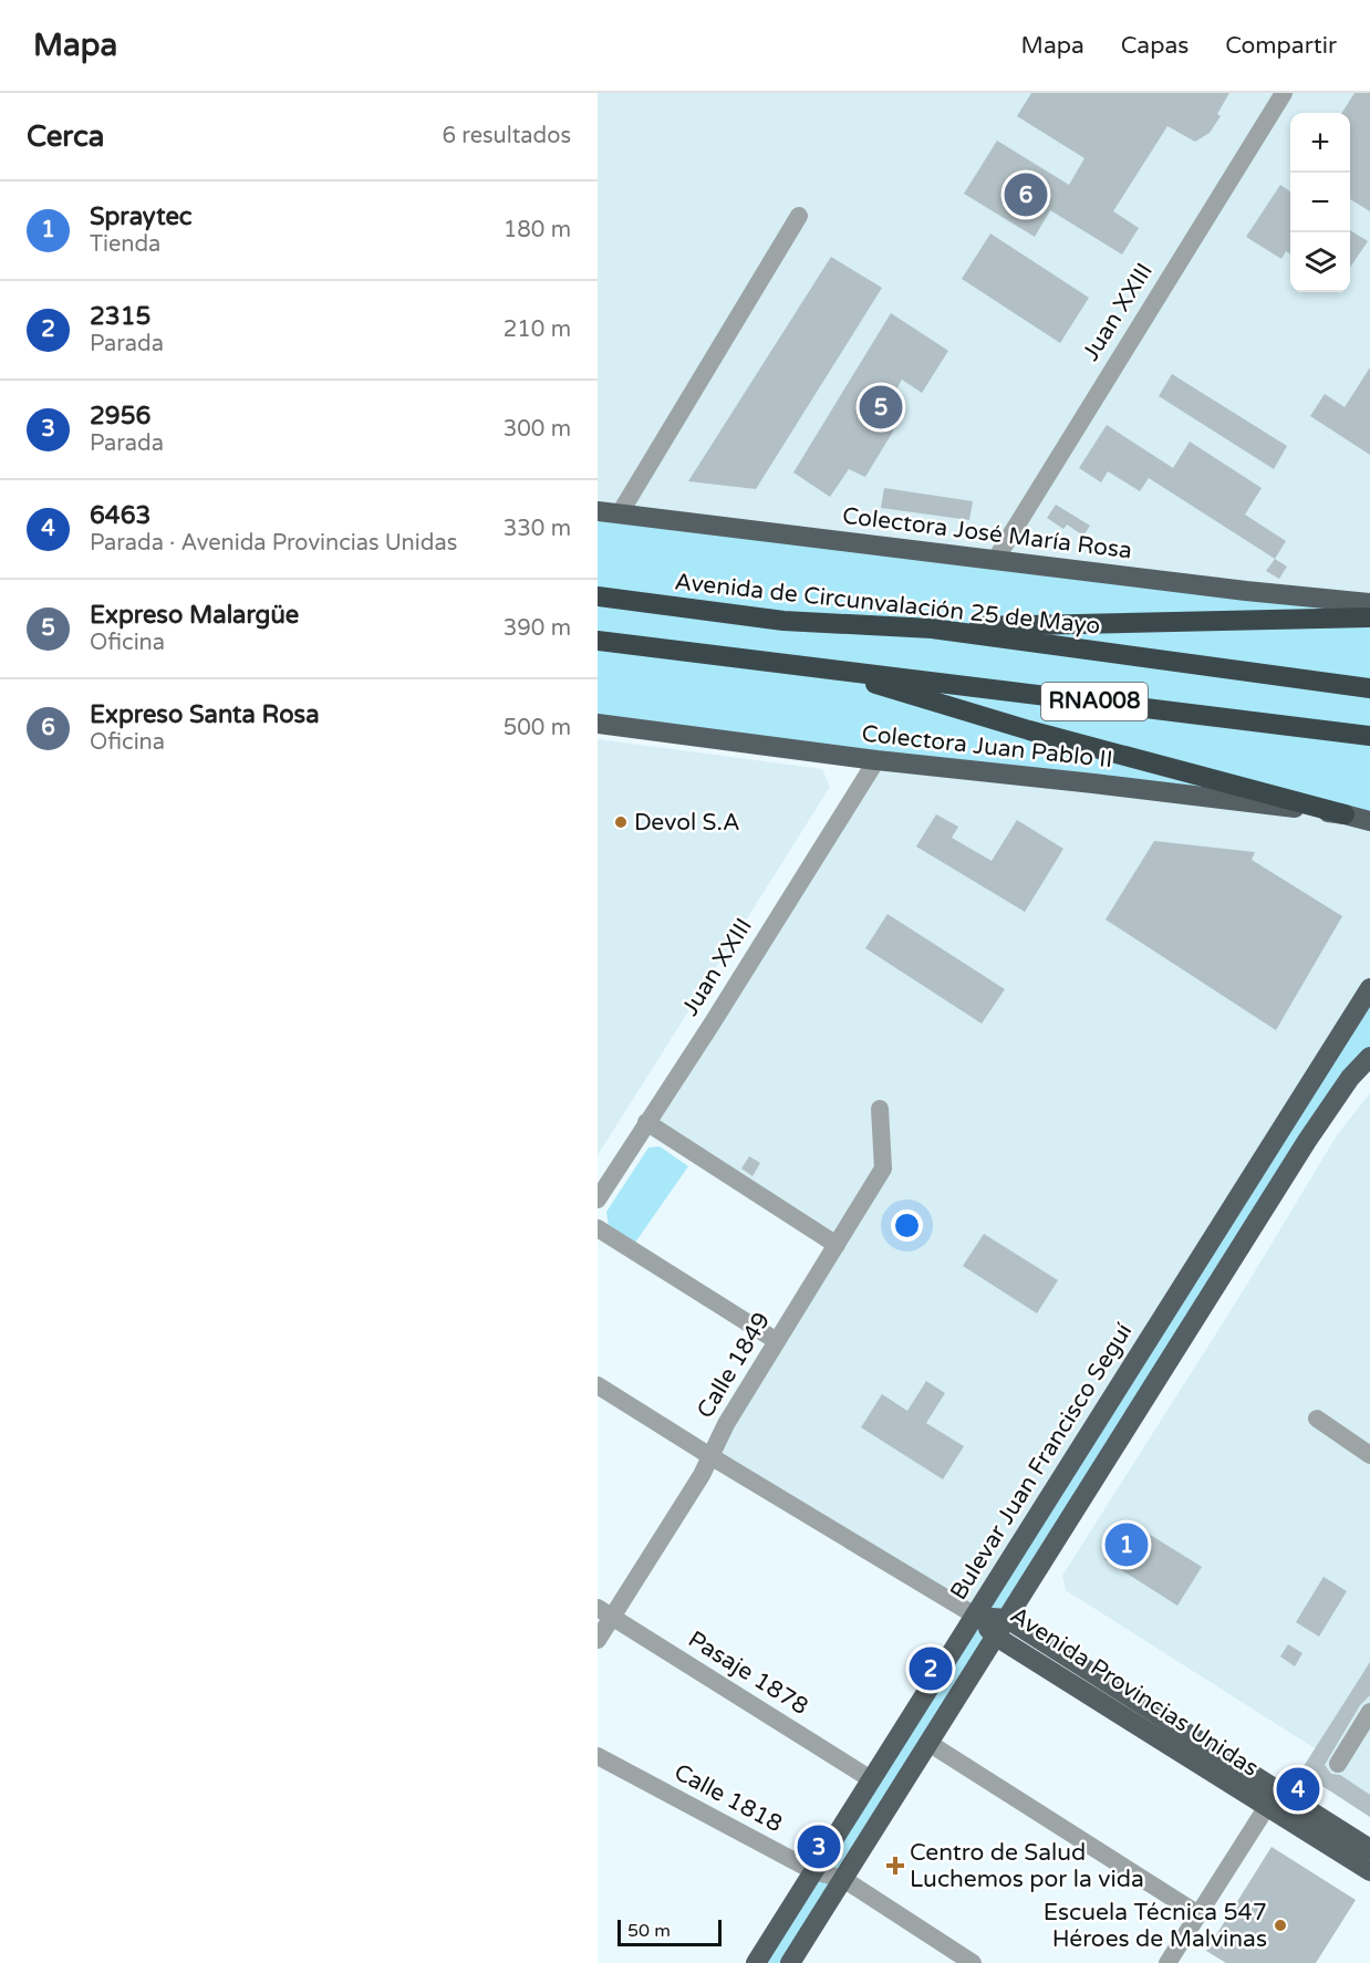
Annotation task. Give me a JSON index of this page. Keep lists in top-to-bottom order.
{
  "streets": {
    "highway": ["Avenida de Circunvalación 25 de Mayo", "RNA008"],
    "main road": [
      "Colectora José María Rosa",
      "Colectora Juan Pablo II",
      "Bulevar Juan Francisco Seguí",
      "Avenida Provincias Unidas"
    ],
    "street": [
      "Juan XXIII",
      "Calle 1849",
      "Pasaje 1878",
      "Calle 1818"
    ]
  },
  "crossings": [
    ["Juan XXIII", "Colectora José María Rosa"],
    ["Juan XXIII", "Colectora Juan Pablo II"],
    ["RNA008", "Colectora Juan Pablo II"],
    ["Calle 1849", "Pasaje 1878"],
    ["Calle 1849", "Avenida Provincias Unidas"],
    ["Bulevar Juan Francisco Seguí", "Pasaje 1878"],
    ["Bulevar Juan Francisco Seguí", "Avenida Provincias Unidas"],
    ["Bulevar Juan Francisco Seguí", "Calle 1818"]
  ],
  "places": {
    "other": ["Devol S.A", "Escuela Técnica 547 Héroes de Malvinas"],
    "health": ["Centro de Salud Luchemos por la vida"]
  },
  "scale_bar": "50 m",
  "page": {
    "header": "Mapa",
    "nav": ["Mapa", "Capas", "Compartir"],
    "heading": ["Cerca", "6 resultados"],
    "map_buttons": ["+", "−"],
    "pins": [
      "6",
      "5",
      "1",
      "2",
      "4",
      "3"
    ],
    "list": [
      {
        "mark": "1",
        "name": "Spraytec",
        "note": "Tienda",
        "value": "180 m"
      },
      {
        "mark": "2",
        "name": "2315",
        "note": "Parada",
        "value": "210 m"
      },
      {
        "mark": "3",
        "name": "2956",
        "note": "Parada",
        "value": "300 m"
      },
      {
        "mark": "4",
        "name": "6463",
        "note": "Parada · Avenida Provincias Unidas",
        "value": "330 m"
      },
      {
        "mark": "5",
        "name": "Expreso Malargüe",
        "note": "Oficina",
        "value": "390 m"
      },
      {
        "mark": "6",
        "name": "Expreso Santa Rosa",
        "note": "Oficina",
        "value": "500 m"
      }
    ],
    "scale": "50 m"
  }
}
